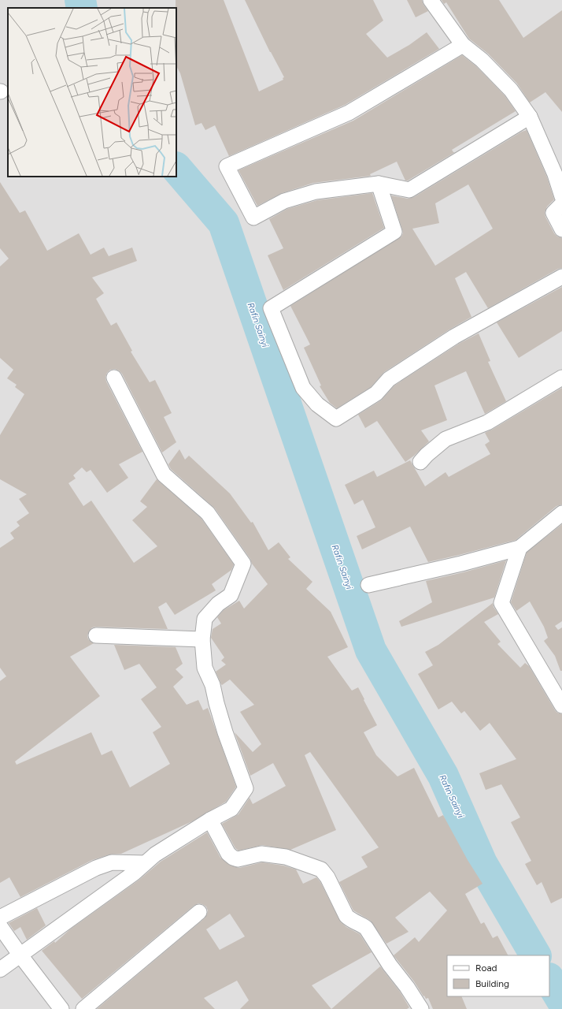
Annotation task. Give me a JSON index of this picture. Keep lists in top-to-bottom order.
{
  "water": ["Rafin Sainyi"],
  "legend": ["Road", "Building"]
}
